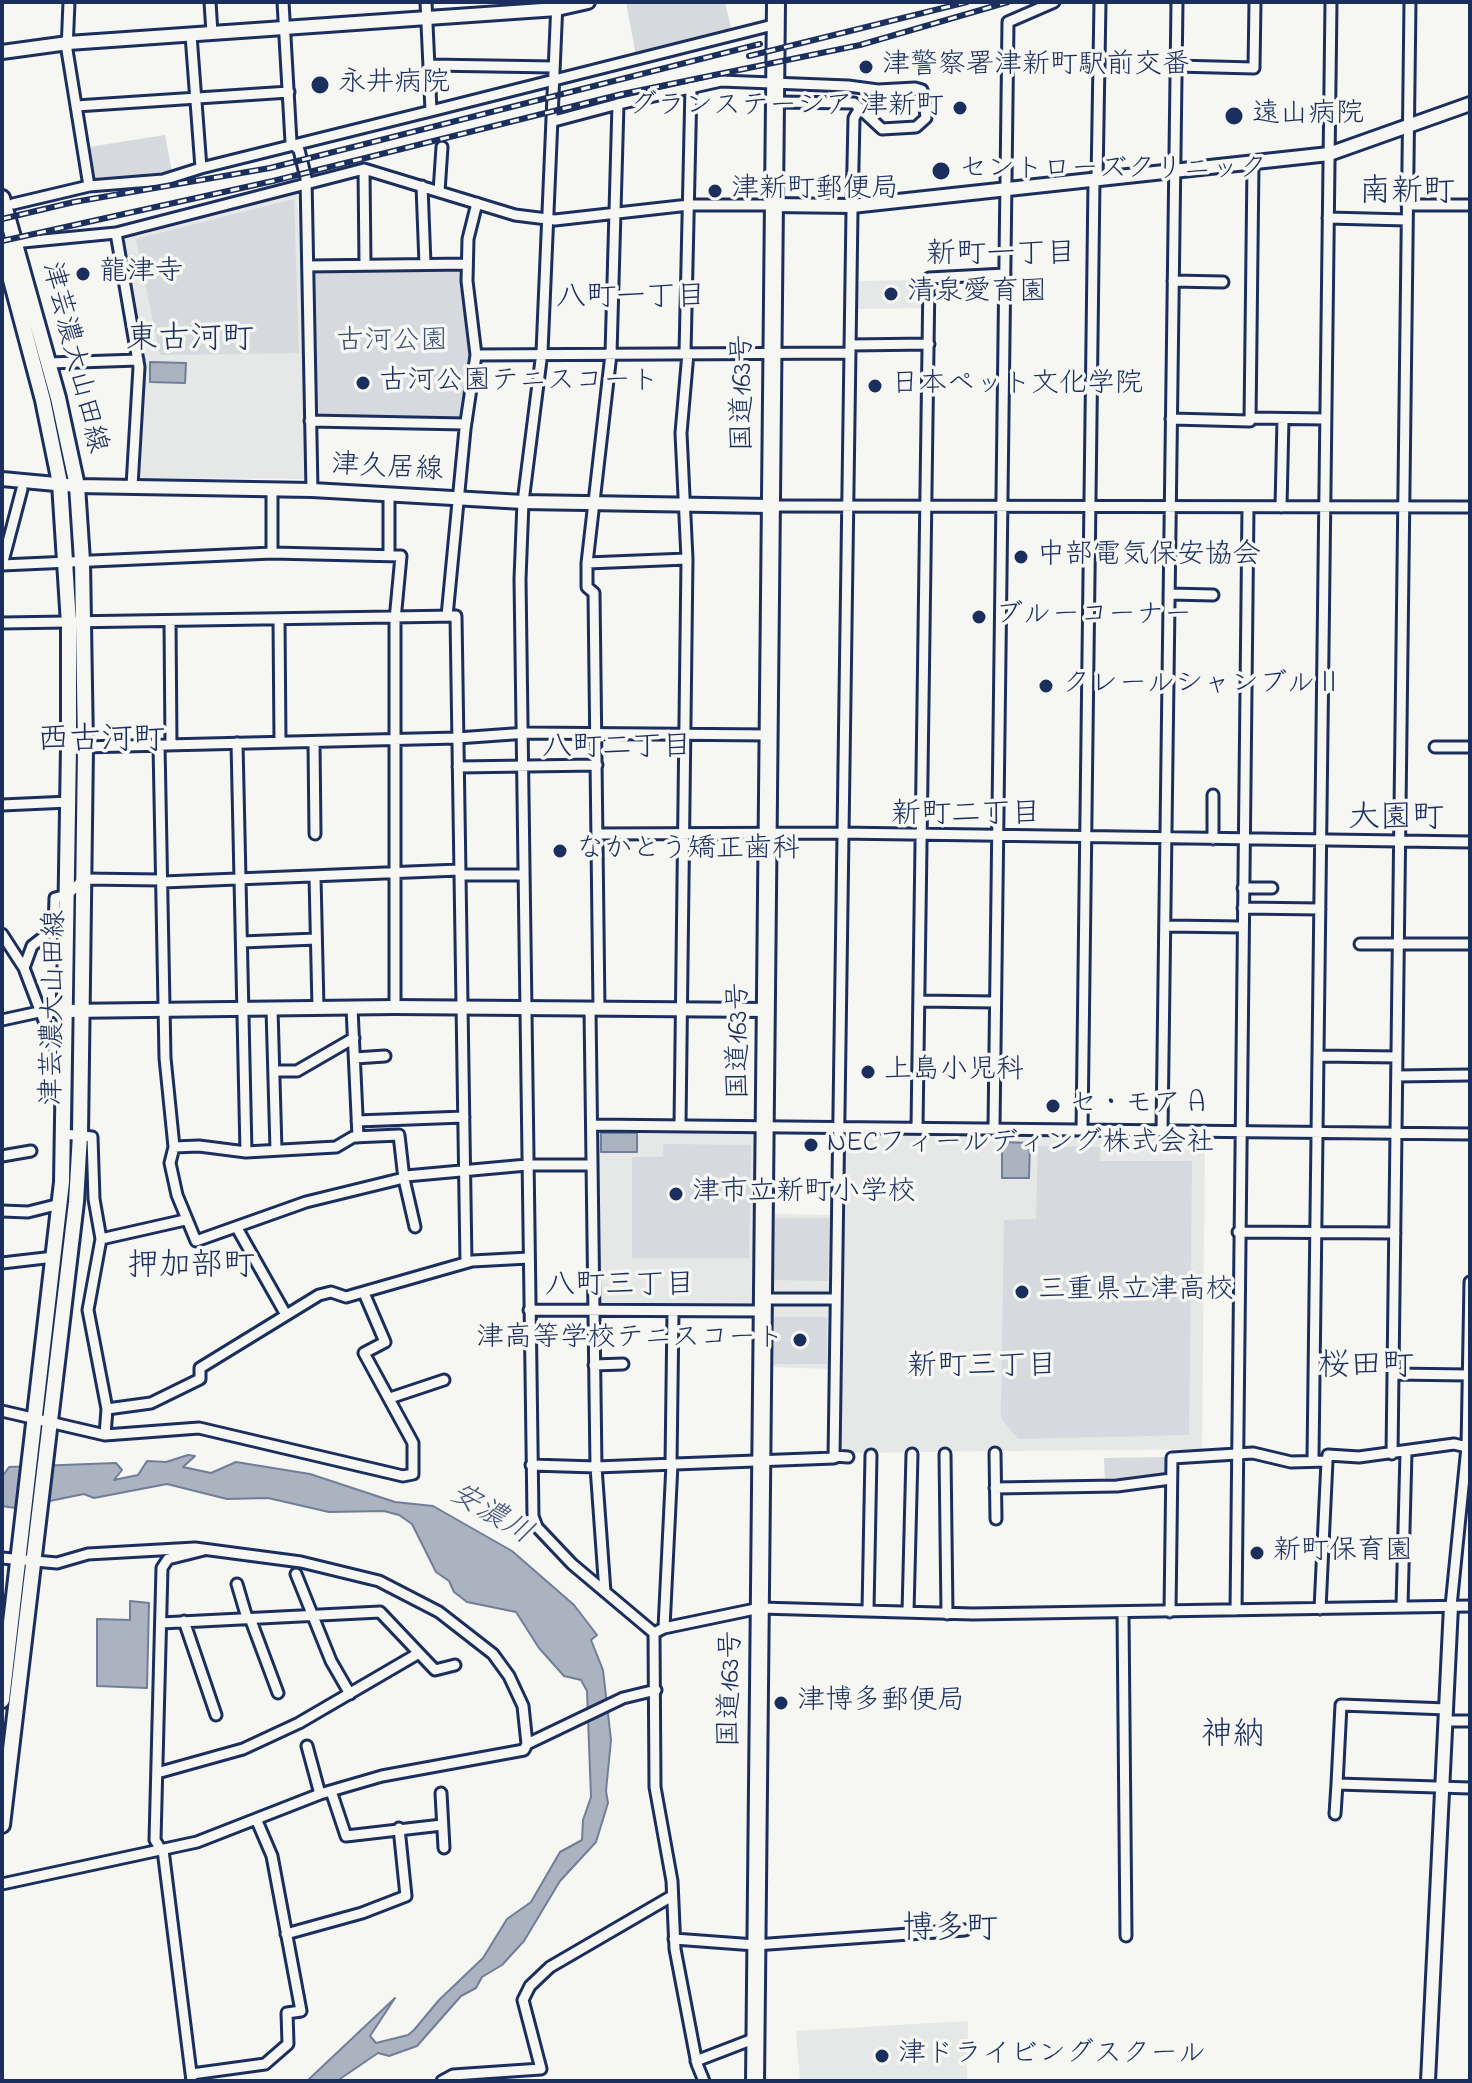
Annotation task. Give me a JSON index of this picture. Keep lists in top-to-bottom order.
{
  "streets": {
    "highway": ["国道163号"],
    "main road": ["津芸濃大山田線"],
    "street": ["津久居線"]
  },
  "crossings": [
    ["津芸濃大山田線", "津久居線"],
    ["国道163号", "津久居線"]
  ],
  "districts": [
    "南新町",
    "新町一丁目",
    "八町一丁目",
    "東古河町",
    "西古河町",
    "八町二丁目",
    "新町二丁目",
    "大園町",
    "押加部町",
    "八町三丁目",
    "新町三丁目",
    "桜田町",
    "神納",
    "博多町"
  ],
  "water": ["安濃川"],
  "parks": ["古河公園"],
  "places": [
    "津警察署津新町駅前交番",
    "永井病院",
    "グランステーシア 津新町",
    "遠山病院",
    "セントローズクリニック",
    "津新町郵便局",
    "龍津寺",
    "清泉愛育園",
    "古河公園テニスコート",
    "日本ペット文化学院",
    "中部電気保安協会",
    "ブルーコーナー",
    "クレールシャンブルⅡ",
    "なかとう矯正歯科",
    "上島小児科",
    "セ・モア A",
    "NECフィールディング株式会社",
    "津市立新町小学校",
    "三重県立津高校",
    "津高等学校テニスコート",
    "新町保育園",
    "津博多郵便局",
    "津ドライビングスクール"
  ]
}
